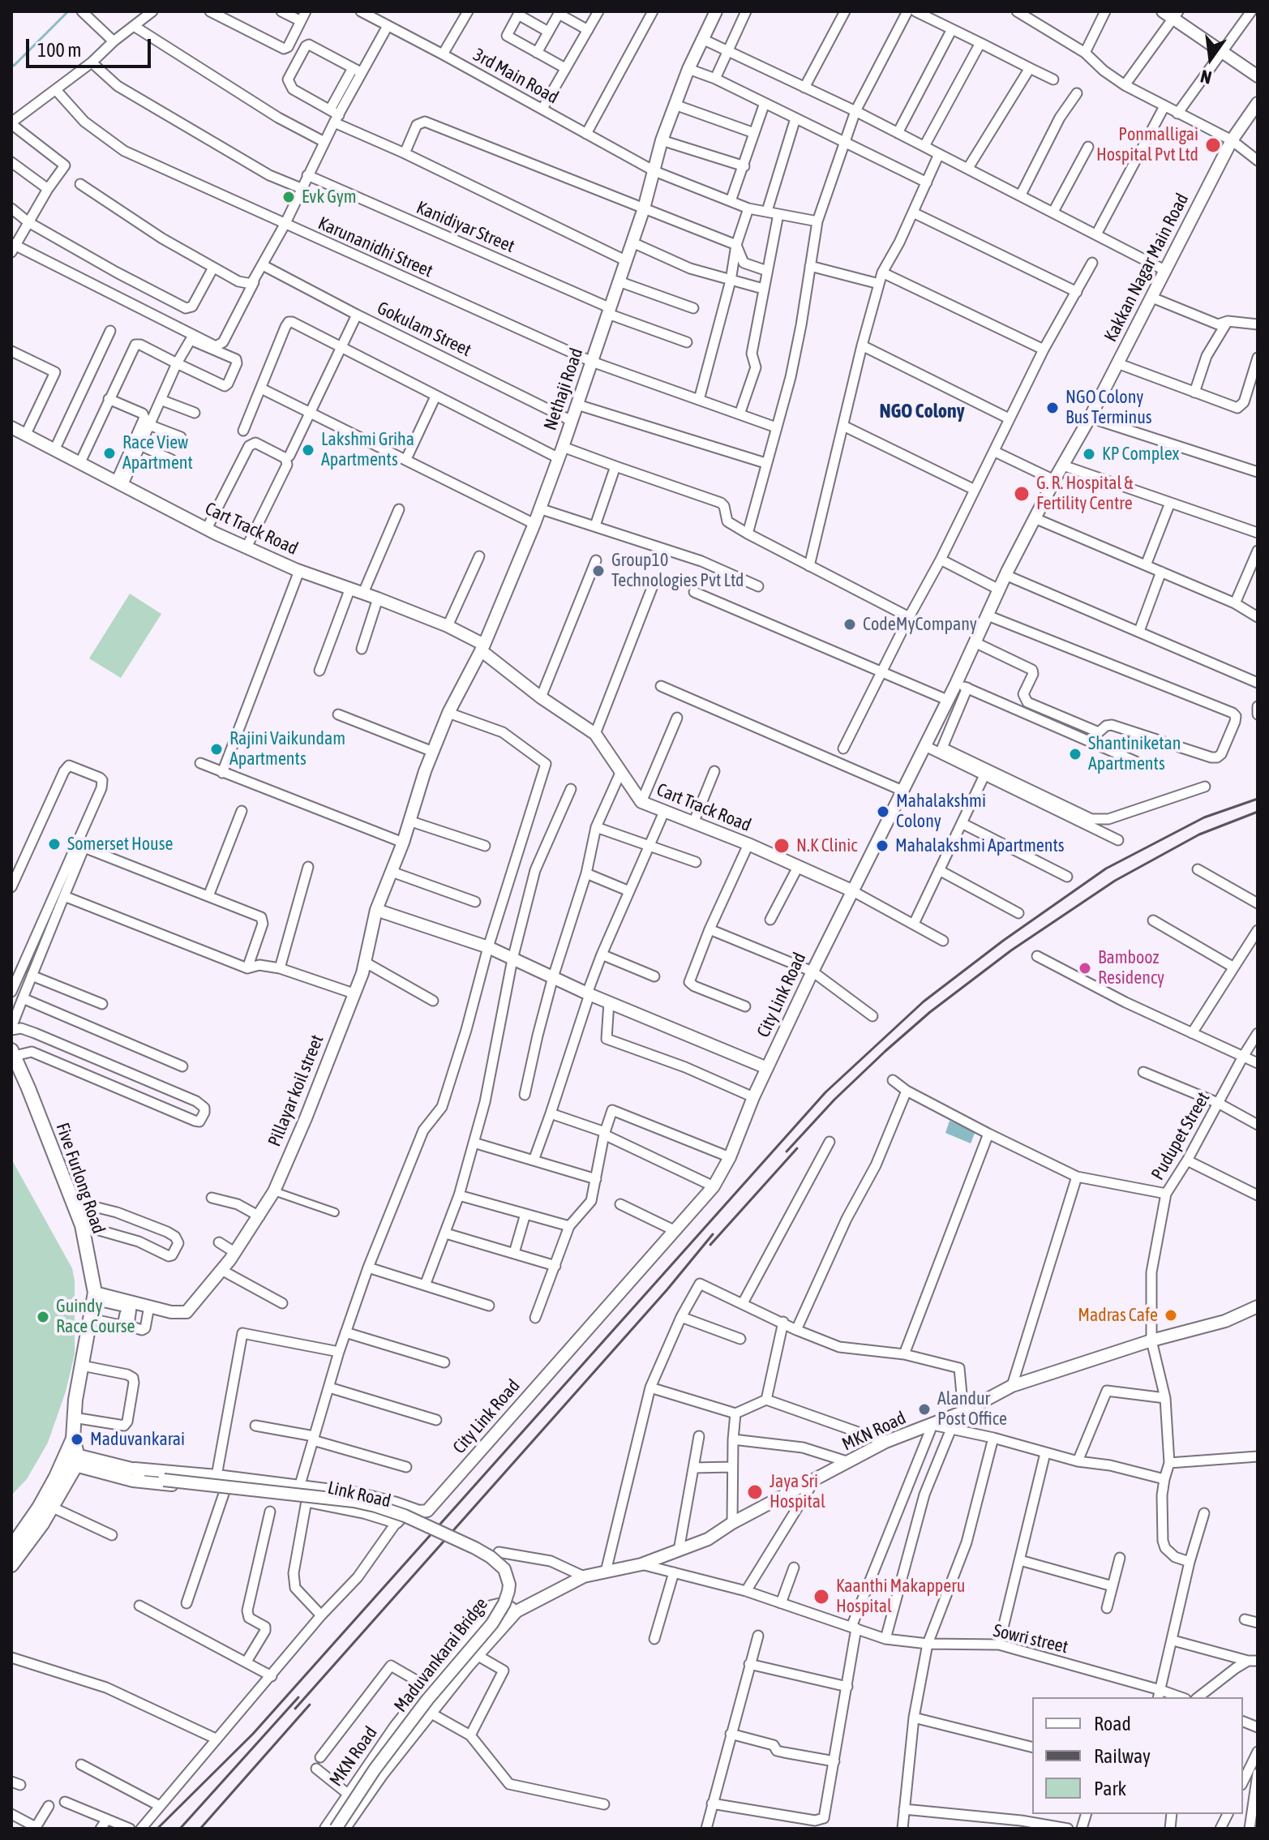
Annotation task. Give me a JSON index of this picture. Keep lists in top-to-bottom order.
{
  "streets": {
    "main road": ["Five Furlong Road"],
    "street": [
      "3rd Main Road",
      "Kanidiyar Street",
      "Karunanidhi Street",
      "Kakkan Nagar Main Road",
      "Gokulam Street",
      "Nethaji Road",
      "Cart Track Road",
      "City Link Road",
      "Pillayar koil street",
      "Pudupet Street",
      "MKN Road",
      "Link Road",
      "Sowri street",
      "Maduvankarai Bridge"
    ]
  },
  "crossings": [
    ["3rd Main Road", "Nethaji Road"],
    ["Kanidiyar Street", "Nethaji Road"],
    ["Karunanidhi Street", "Nethaji Road"],
    ["Kakkan Nagar Main Road", "City Link Road"],
    ["Gokulam Street", "Nethaji Road"],
    ["Nethaji Road", "Cart Track Road"],
    ["Nethaji Road", "Pillayar koil street"],
    ["Cart Track Road", "City Link Road"],
    ["City Link Road", "Link Road"],
    ["Pillayar koil street", "Five Furlong Road"],
    ["Pudupet Street", "MKN Road"],
    ["MKN Road", "Sowri street"],
    ["Link Road", "Maduvankarai Bridge"]
  ],
  "districts": ["NGO Colony"],
  "places": [
    "Ponmalligai Hospital Pvt Ltd",
    "Evk Gym",
    "NGO Colony Bus Terminus",
    "Lakshmi Griha Apartments",
    "Race View Apartment",
    "KP Complex",
    "G. R. Hospital & Fertility Centre",
    "Group10 Technologies Pvt Ltd",
    "CodeMyCompany",
    "Rajini Vaikundam Apartments",
    "Shantiniketan Apartments",
    "Mahalakshmi Colony",
    "Somerset House",
    "N.K Clinic",
    "Mahalakshmi Apartments",
    "Bambooz Residency",
    "Madras Cafe",
    "Guindy Race Course",
    "Alandur Post Office",
    "Maduvankarai",
    "Jaya Sri Hospital",
    "Kaanthi Makapperu Hospital"
  ],
  "legend": ["Road", "Railway", "Park"],
  "scale_bar": "100 m",
  "north": "bottom"
}
